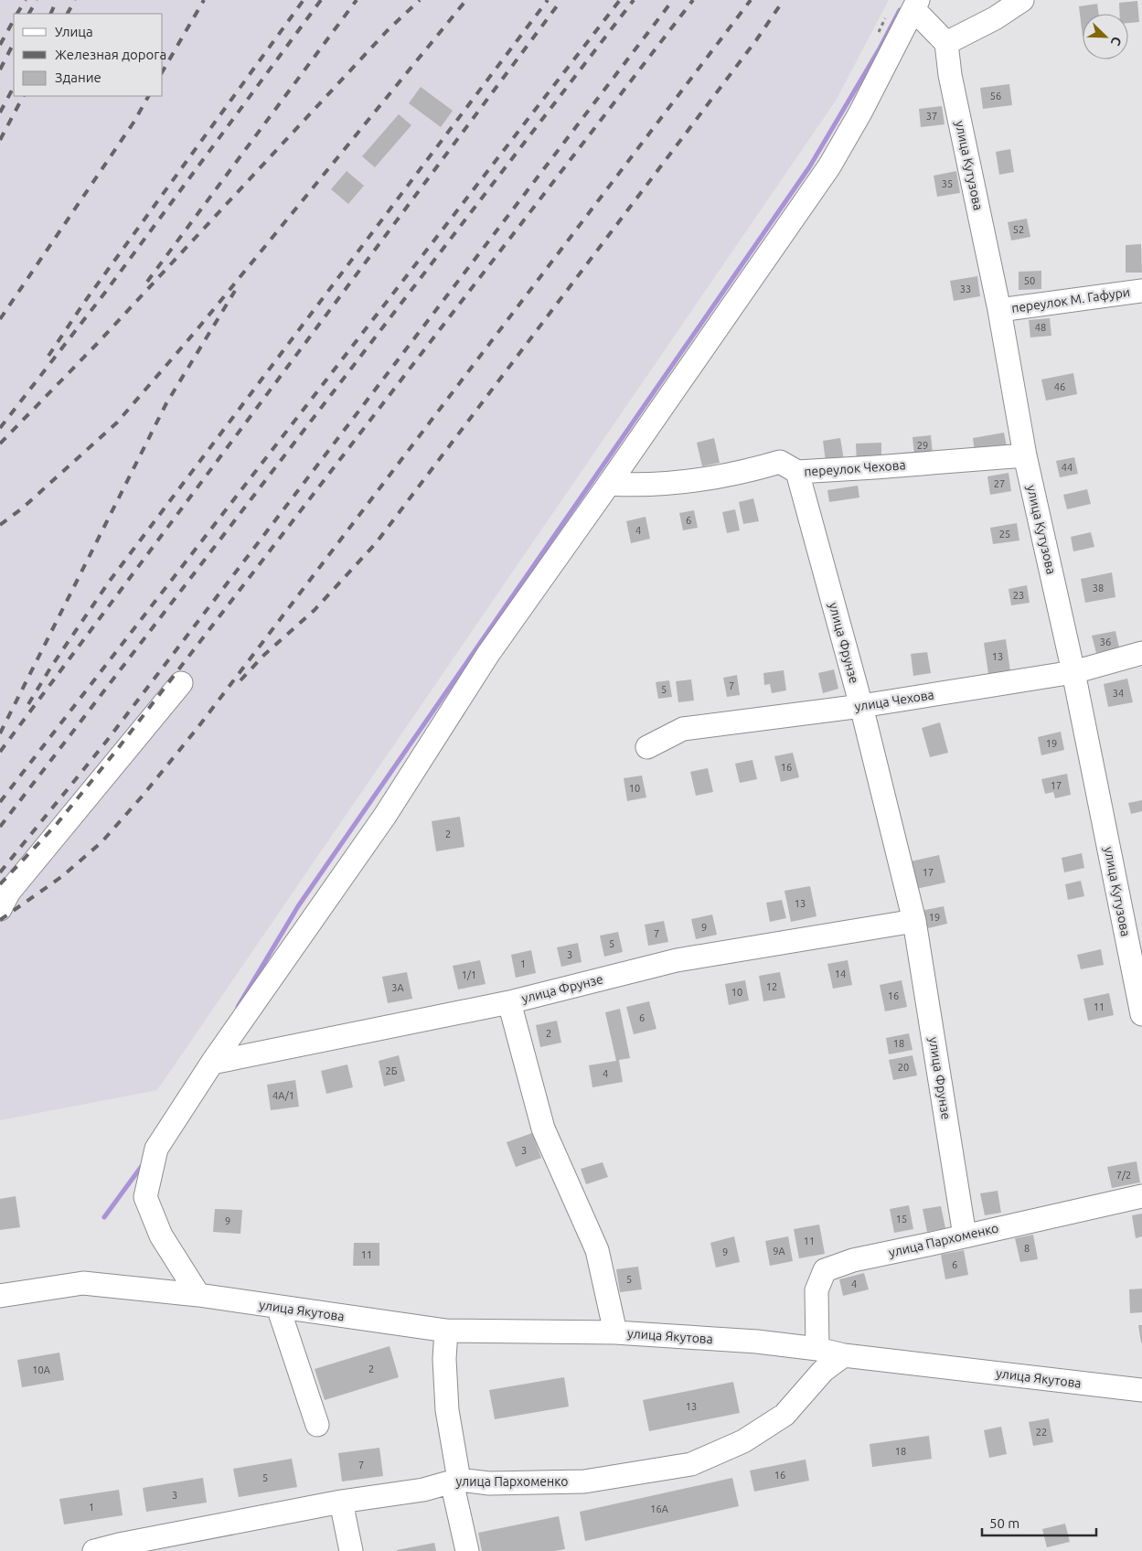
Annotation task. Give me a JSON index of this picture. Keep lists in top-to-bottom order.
{
  "streets": {
    "street": [
      "улица Кутузова",
      "переулок М. Гафури",
      "переулок Чехова",
      "улица Фрунзе",
      "улица Чехова",
      "улица Пархоменко",
      "улица Якутова"
    ]
  },
  "crossings": [
    ["улица Кутузова", "переулок М. Гафури"],
    ["улица Кутузова", "переулок Чехова"],
    ["улица Кутузова", "улица Чехова"],
    ["переулок Чехова", "улица Фрунзе"],
    ["улица Фрунзе", "улица Чехова"],
    ["улица Фрунзе", "улица Пархоменко"],
    ["улица Пархоменко", "улица Якутова"]
  ],
  "house_numbers": [
    "56",
    "37",
    "35",
    "52",
    "50",
    "33",
    "48",
    "46",
    "29",
    "44",
    "27",
    "6",
    "4",
    "25",
    "38",
    "23",
    "36",
    "13",
    "7",
    "5",
    "34",
    "19",
    "16",
    "17",
    "10",
    "2",
    "17",
    "13",
    "19",
    "9",
    "7",
    "5",
    "3",
    "1",
    "14",
    "1/1",
    "12",
    "3А",
    "10",
    "16",
    "11",
    "6",
    "2",
    "18",
    "20",
    "2Б",
    "4",
    "4А/1",
    "3",
    "7/2",
    "15",
    "9",
    "11",
    "8",
    "9А",
    "9",
    "11",
    "6",
    "5",
    "4",
    "2",
    "10А",
    "13",
    "22",
    "18",
    "7",
    "16",
    "5",
    "3",
    "1",
    "16А"
  ],
  "legend": ["Улица", "Железная дорога", "Здание"],
  "scale_bar": "50 m",
  "north": "bottom right"
}
